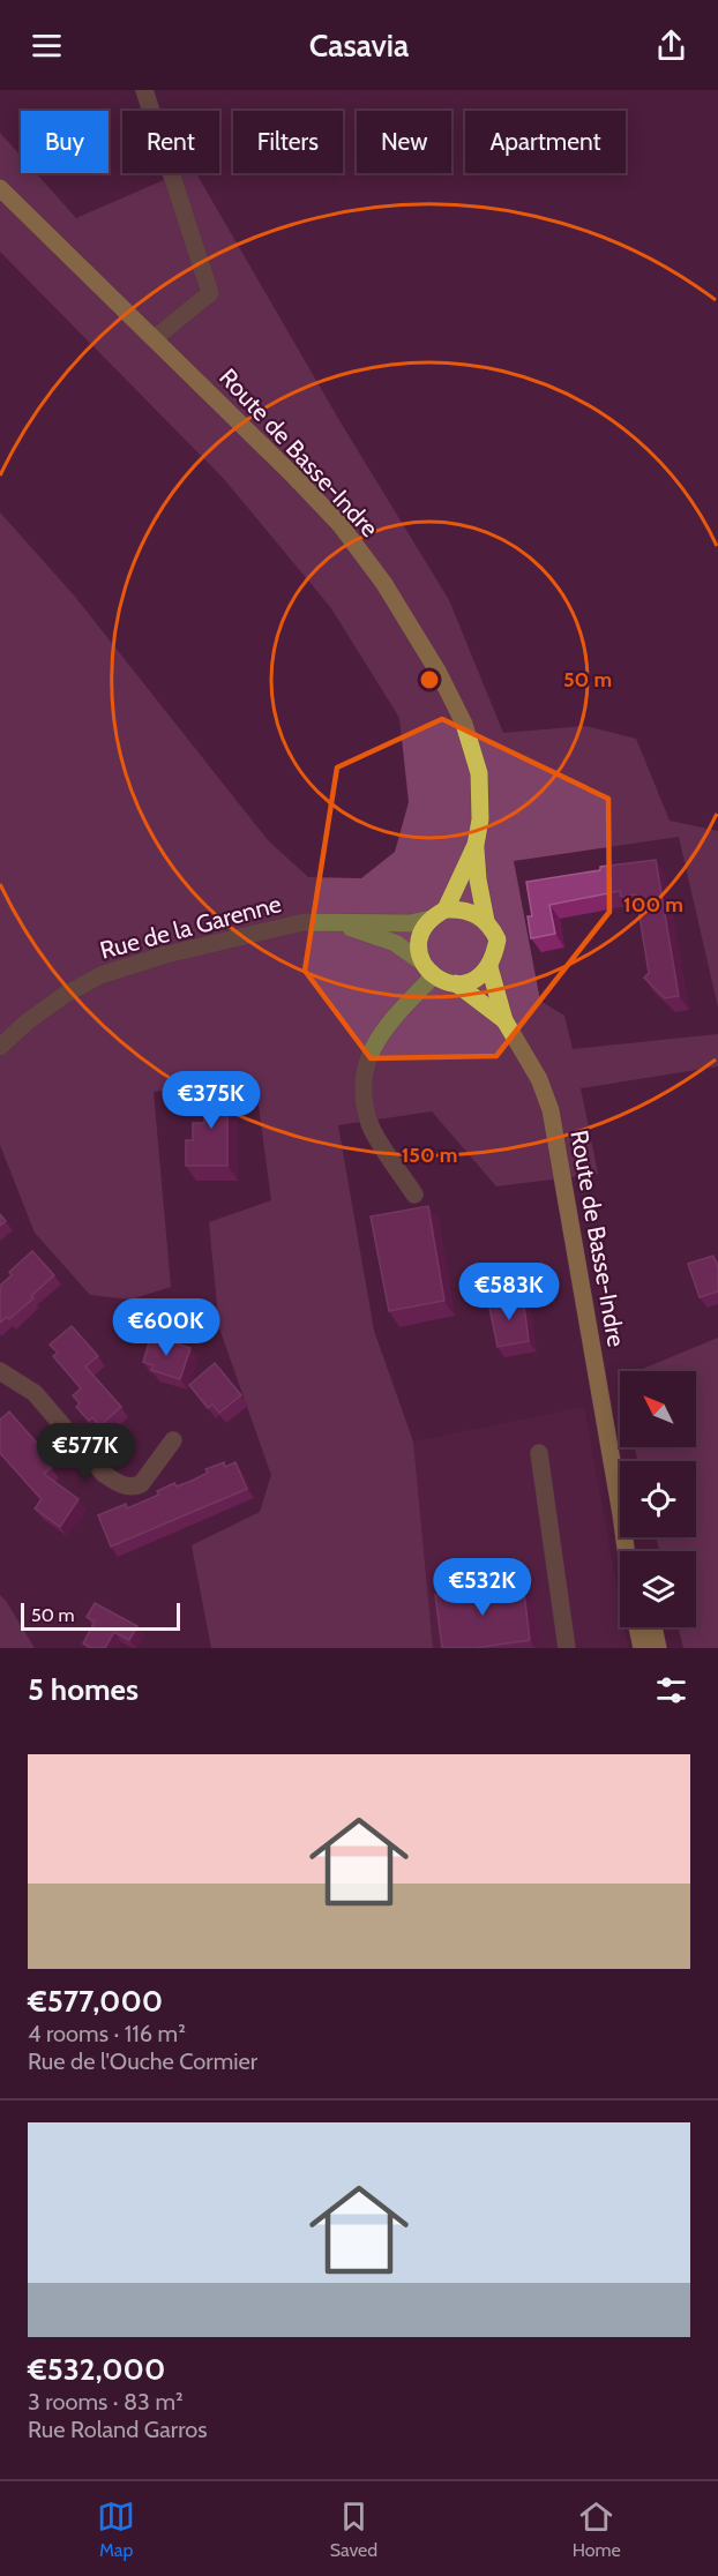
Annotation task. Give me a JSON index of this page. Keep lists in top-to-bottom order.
{
  "streets": {
    "main road": ["Route de Basse-Indre"],
    "street": ["Rue de la Garenne"]
  },
  "crossings": [
    ["Route de Basse-Indre", "Rue de la Garenne"]
  ],
  "scale_bar": "50 m",
  "north": "top left",
  "page": {
    "header": "Casavia",
    "chip": [
      "Buy",
      "Rent",
      "Filters",
      "New",
      "Apartment"
    ],
    "price": [
      "€375K",
      "€583K",
      "€600K",
      "€577K",
      "€532K"
    ],
    "scale": "50 m",
    "heading": "5 homes",
    "list": [
      {
        "name": "€577,000",
        "note": "4 rooms · 116 m² · Rue de l'Ouche Cormier"
      },
      {
        "name": "€532,000",
        "note": "3 rooms · 83 m² · Rue Roland Garros"
      }
    ],
    "tabs": ["Map", "Saved", "Home"]
  },
  "rings": ["50 m", "100 m", "150 m"]
}
